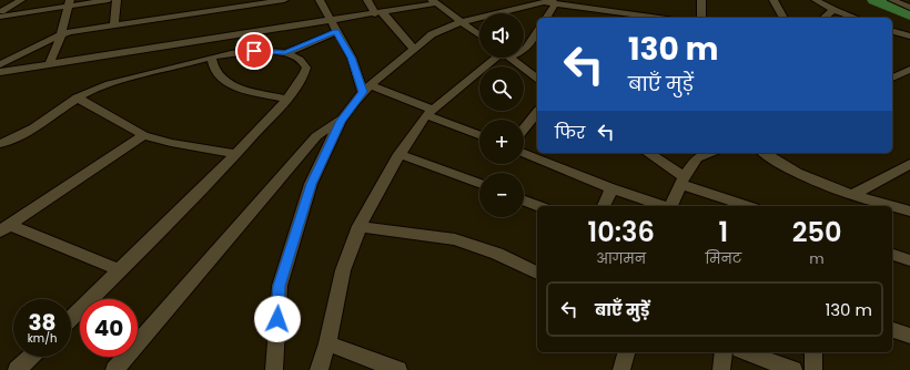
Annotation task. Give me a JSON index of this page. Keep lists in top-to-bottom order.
{
  "page": {
    "map_buttons": ["+", "−"],
    "turn": ["130 m", "बाएँ मुड़ें"],
    "then": "फिर",
    "eta": [
      "10:36",
      "आगमन",
      "1",
      "मिनट",
      "250",
      "m"
    ],
    "list": [
      {
        "name": "बाएँ मुड़ें",
        "value": "130 m"
      }
    ],
    "speed": "38 km/h",
    "limit": "40"
  }
}
